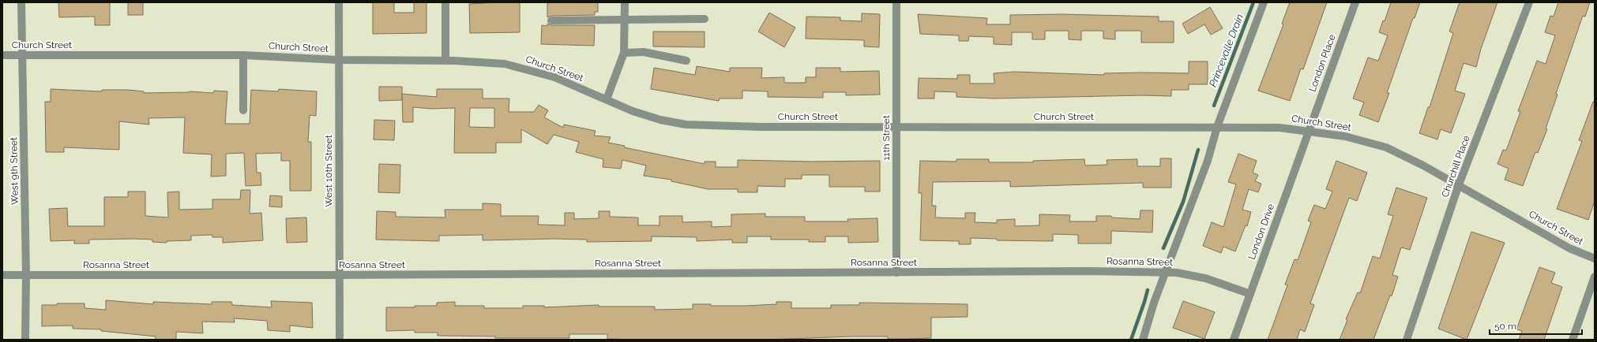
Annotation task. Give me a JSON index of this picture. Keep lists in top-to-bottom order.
{
  "streets": {
    "street": [
      "Church Street",
      "London Place",
      "11th Street",
      "Churchill Place",
      "West 9th Street",
      "West 10th Street",
      "London Drive",
      "Rosanna Street"
    ]
  },
  "crossings": [
    ["Church Street", "London Place"],
    ["Church Street", "11th Street"],
    ["Church Street", "Churchill Place"],
    ["Church Street", "West 9th Street"],
    ["Church Street", "West 10th Street"],
    ["Church Street", "London Drive"],
    ["London Place", "London Drive"],
    ["11th Street", "Rosanna Street"],
    ["West 9th Street", "Rosanna Street"],
    ["West 10th Street", "Rosanna Street"],
    ["London Drive", "Rosanna Street"]
  ],
  "water": ["Princevalle Drain"],
  "scale_bar": "50 m"
}
